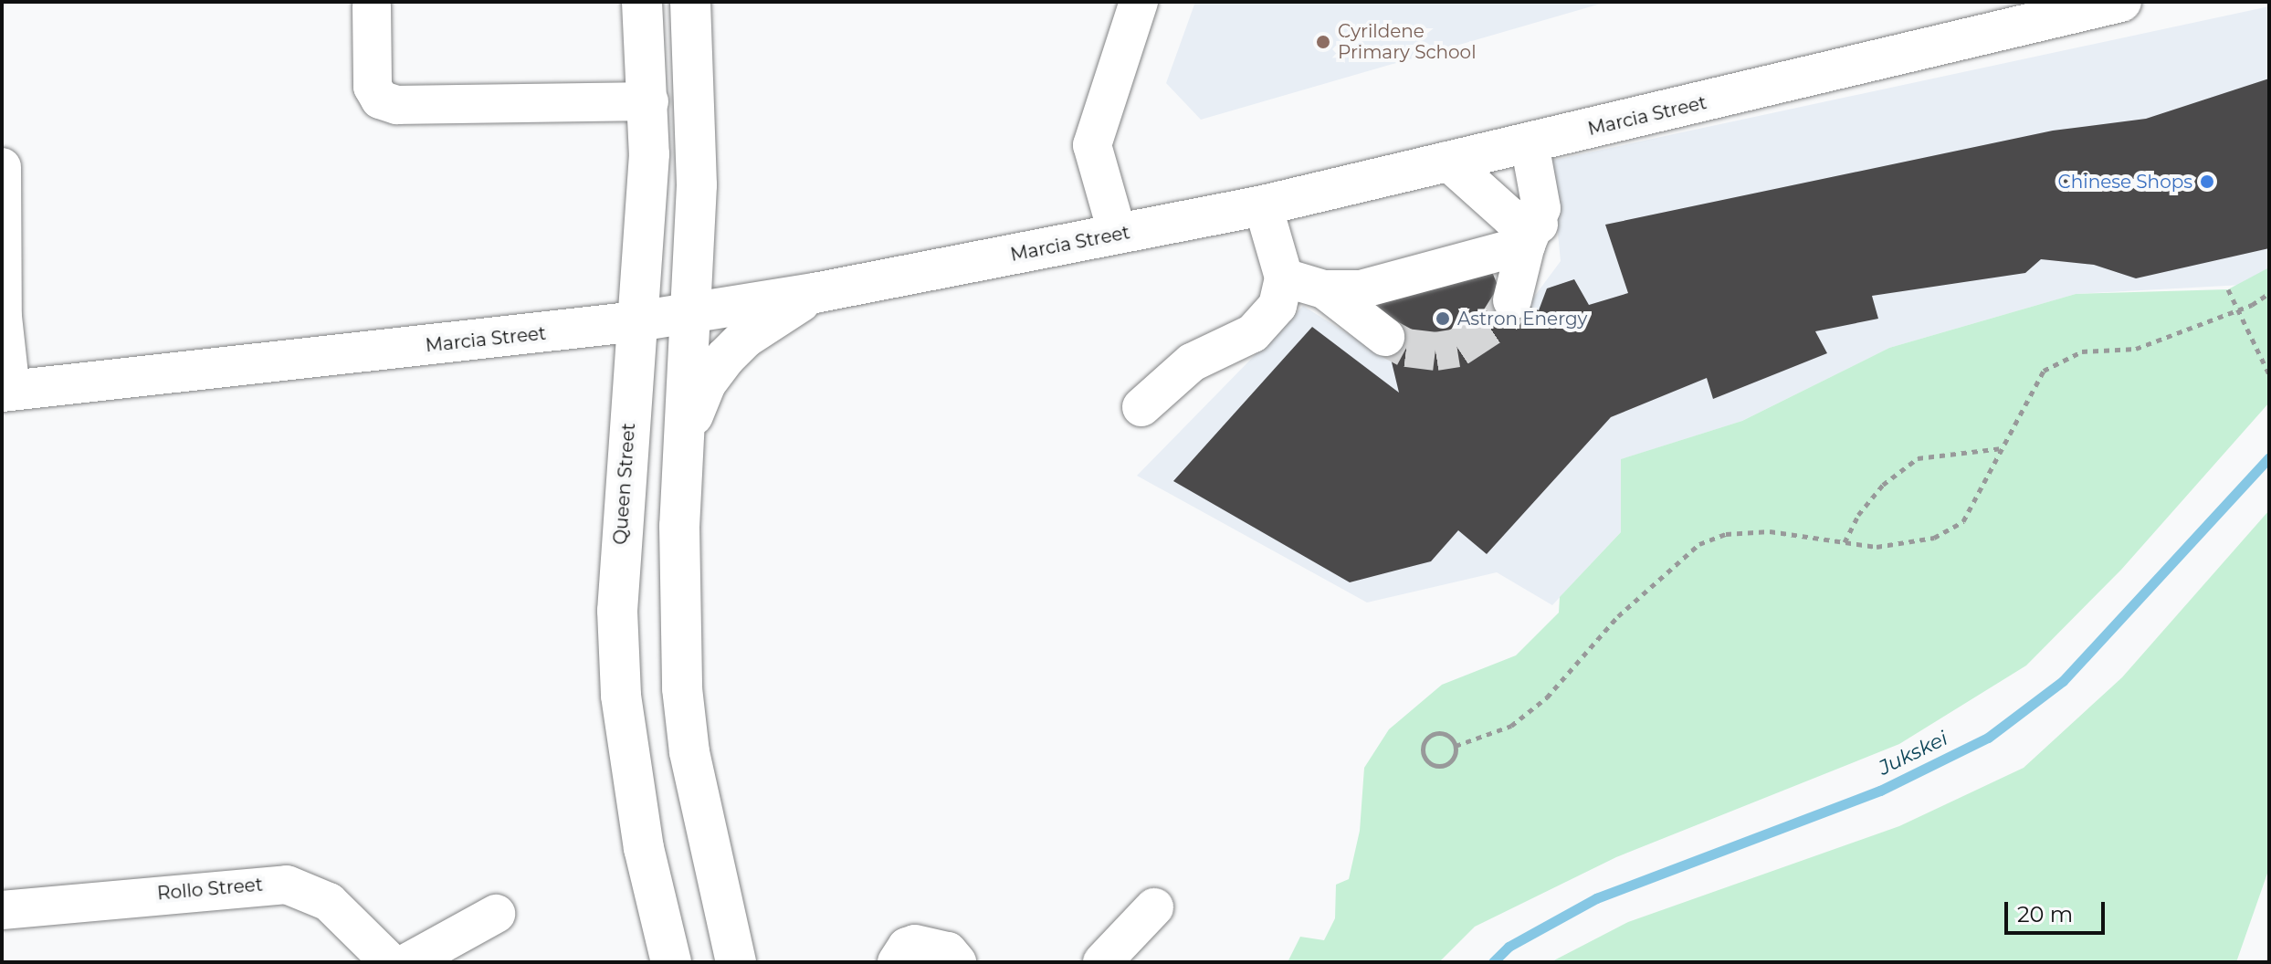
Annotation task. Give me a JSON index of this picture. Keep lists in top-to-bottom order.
{
  "streets": {
    "main road": ["Marcia Street", "Queen Street"],
    "street": ["Rollo Street"]
  },
  "crossings": [
    ["Marcia Street", "Queen Street"]
  ],
  "water": ["Jukskei"],
  "places": ["Cyrildene Primary School", "Chinese Shops", "Astron Energy"],
  "scale_bar": "20 m"
}
